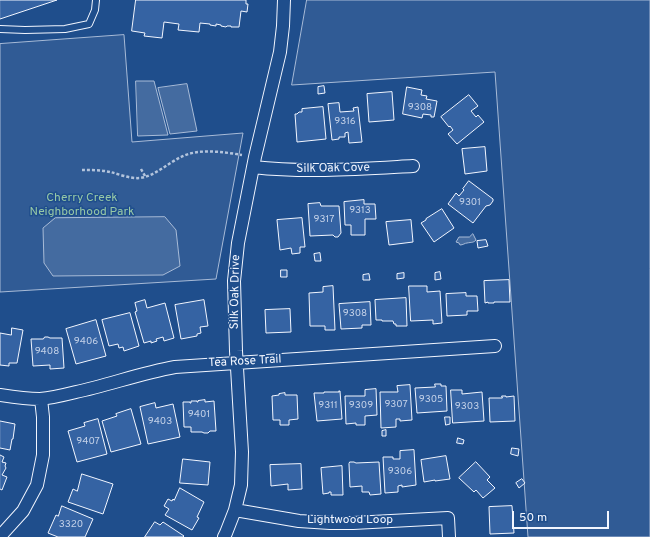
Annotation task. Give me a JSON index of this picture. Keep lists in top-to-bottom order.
{
  "streets": {
    "street": [
      "Silk Oak Cove",
      "Silk Oak Drive",
      "Tea Rose Trail",
      "Lightwood Loop"
    ]
  },
  "crossings": [
    ["Silk Oak Cove", "Silk Oak Drive"],
    ["Silk Oak Drive", "Tea Rose Trail"],
    ["Silk Oak Drive", "Lightwood Loop"]
  ],
  "parks": ["Cherry Creek Neighborhood Park"],
  "house_numbers": [
    "9308",
    "9316",
    "9301",
    "9313",
    "9317",
    "9308",
    "9406",
    "9408",
    "9305",
    "9307",
    "9311",
    "9309",
    "9303",
    "9401",
    "9403",
    "9407",
    "9306",
    "3320"
  ],
  "scale_bar": "50 m"
}
